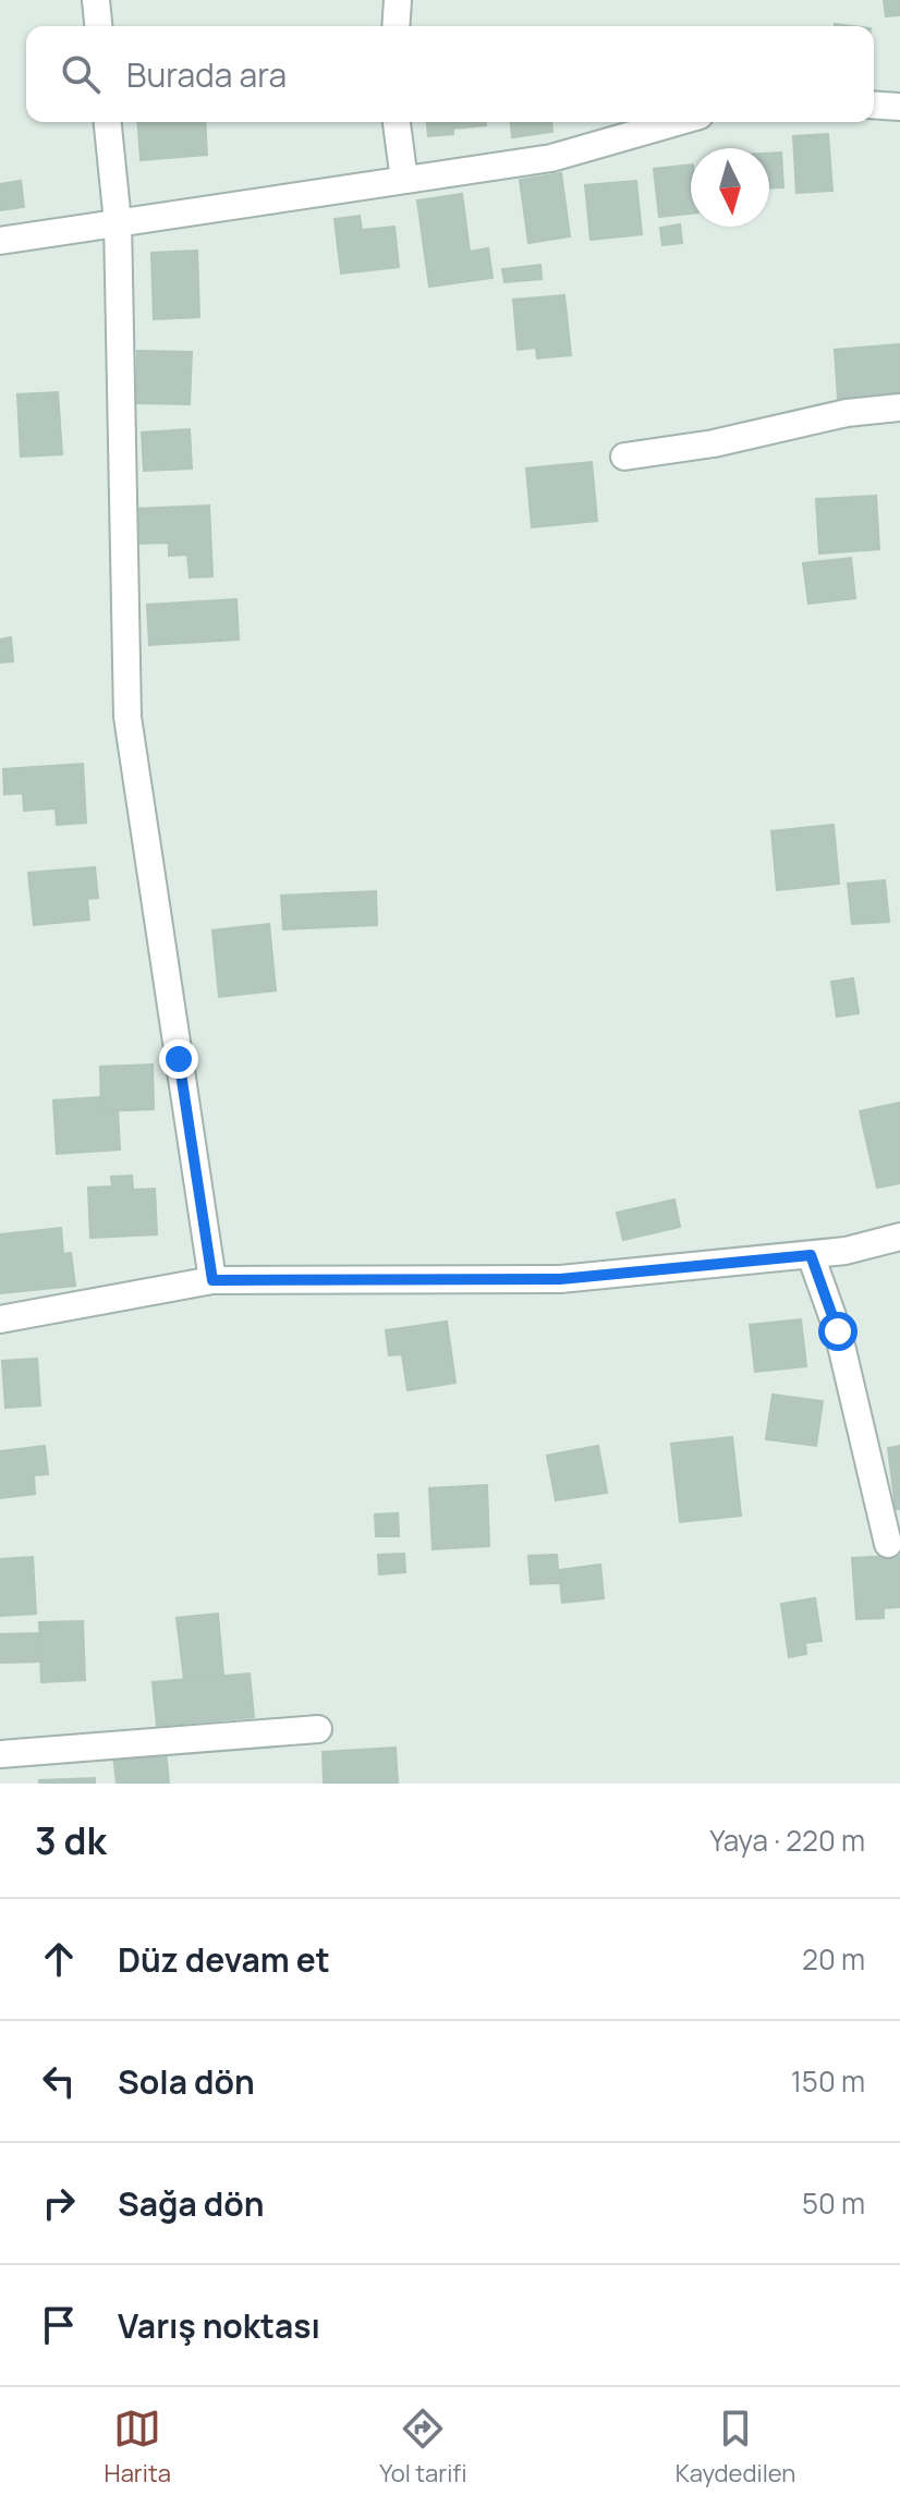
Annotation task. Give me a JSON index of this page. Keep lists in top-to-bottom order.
{
  "north": "bottom",
  "page": {
    "search": "Burada ara",
    "heading": ["3 dk", "Yaya · 220 m"],
    "list": [
      ["Düz devam et", "20 m"],
      ["Sola dön", "150 m"],
      ["Sağa dön", "50 m"],
      "Varış noktası"
    ],
    "nav": ["Harita", "Yol tarifi", "Kaydedilen"]
  }
}
